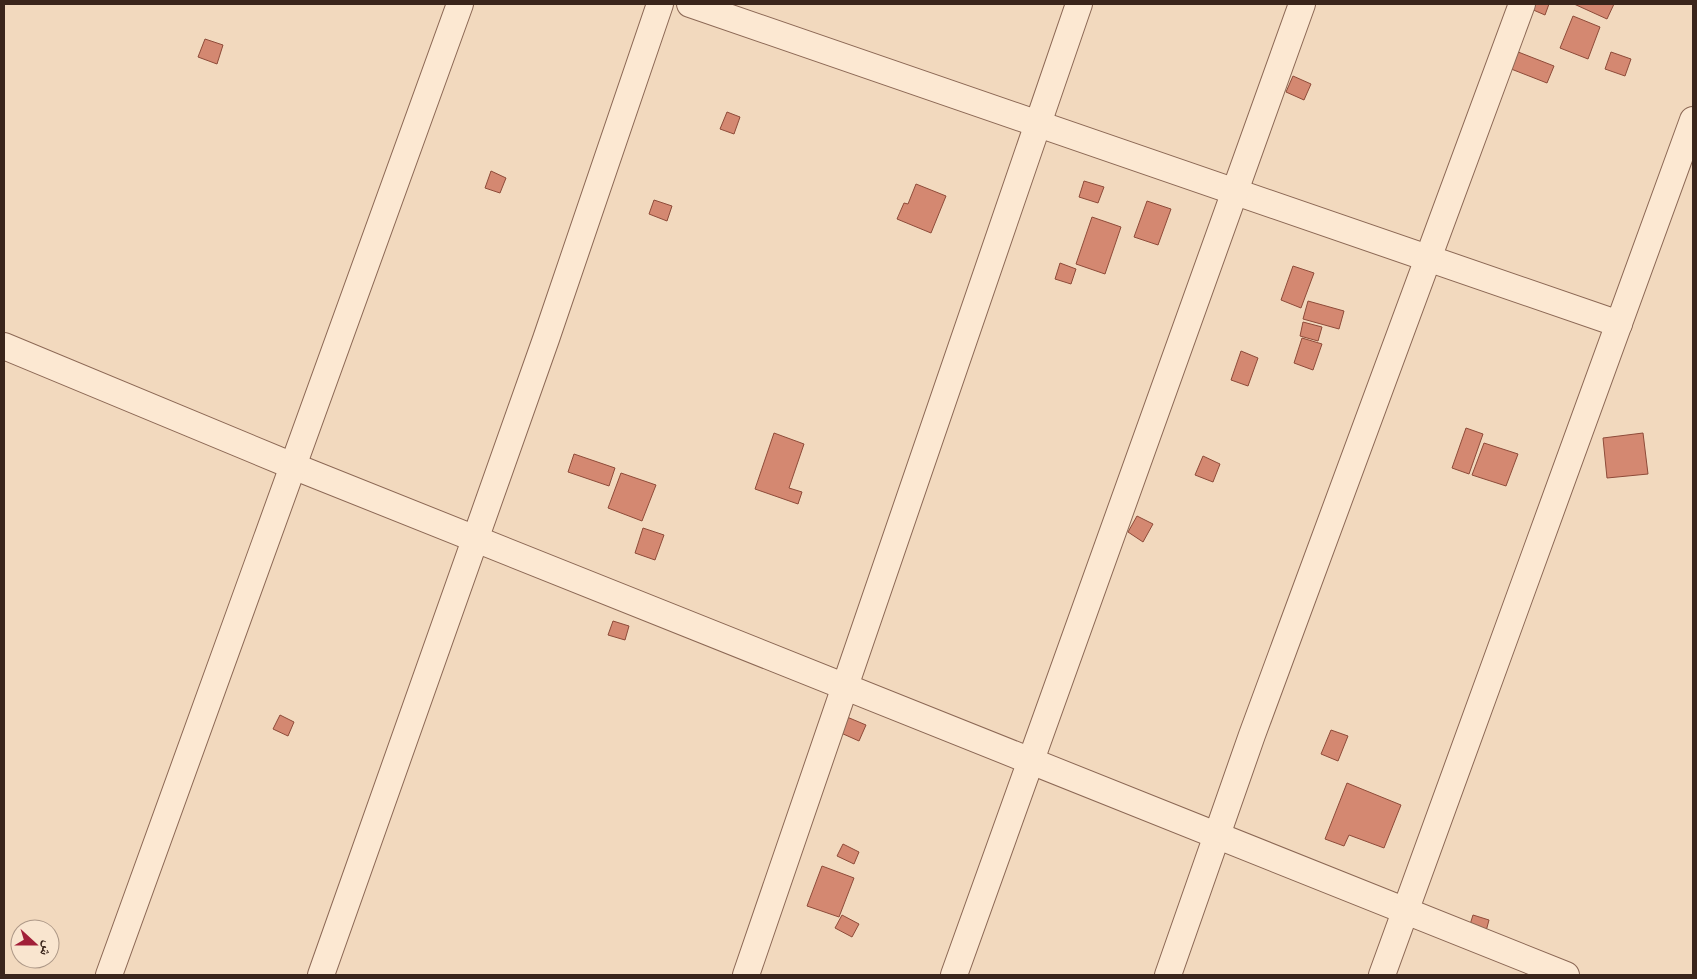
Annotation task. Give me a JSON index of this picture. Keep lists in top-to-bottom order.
{
  "north": "right"
}
